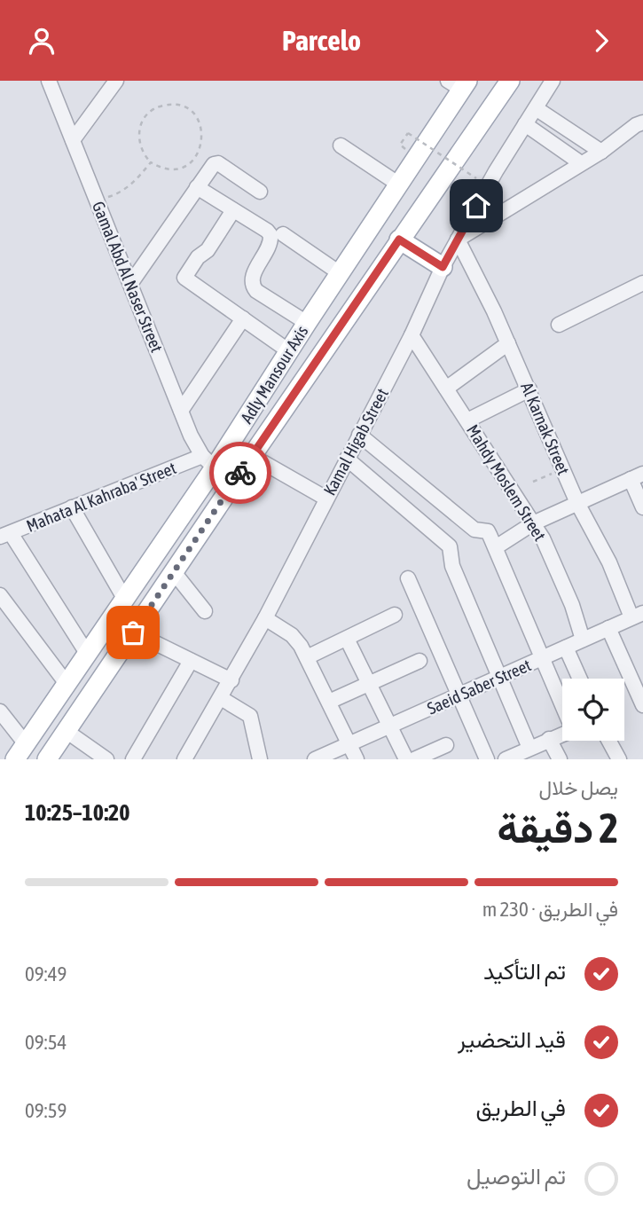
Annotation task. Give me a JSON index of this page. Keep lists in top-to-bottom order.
{
  "streets": {
    "main road": ["Adly Mansour Axis"],
    "street": [
      "Gamal Abd Al Naser Street",
      "Al Karnak Street",
      "Kamal Higab Street",
      "Mahdy Moslem Street",
      "Mahata Al Kahraba' Street",
      "Saeid Saber Street"
    ]
  },
  "crossings": [
    ["Gamal Abd Al Naser Street", "Adly Mansour Axis"],
    ["Gamal Abd Al Naser Street", "Mahata Al Kahraba' Street"],
    ["Adly Mansour Axis", "Mahata Al Kahraba' Street"],
    ["Al Karnak Street", "Kamal Higab Street"],
    ["Al Karnak Street", "Saeid Saber Street"],
    ["Kamal Higab Street", "Mahdy Moslem Street"],
    ["Mahdy Moslem Street", "Saeid Saber Street"]
  ],
  "page": {
    "header": "Parcelo",
    "heading": ["2 دقيقة", "يصل خلال", "10:20–10:25"],
    "bar": "في الطريق · 230 m",
    "list": [
      ["تم التأكيد", "09:49"],
      ["قيد التحضير", "09:54"],
      ["في الطريق", "09:59"],
      "تم التوصيل"
    ]
  }
}
